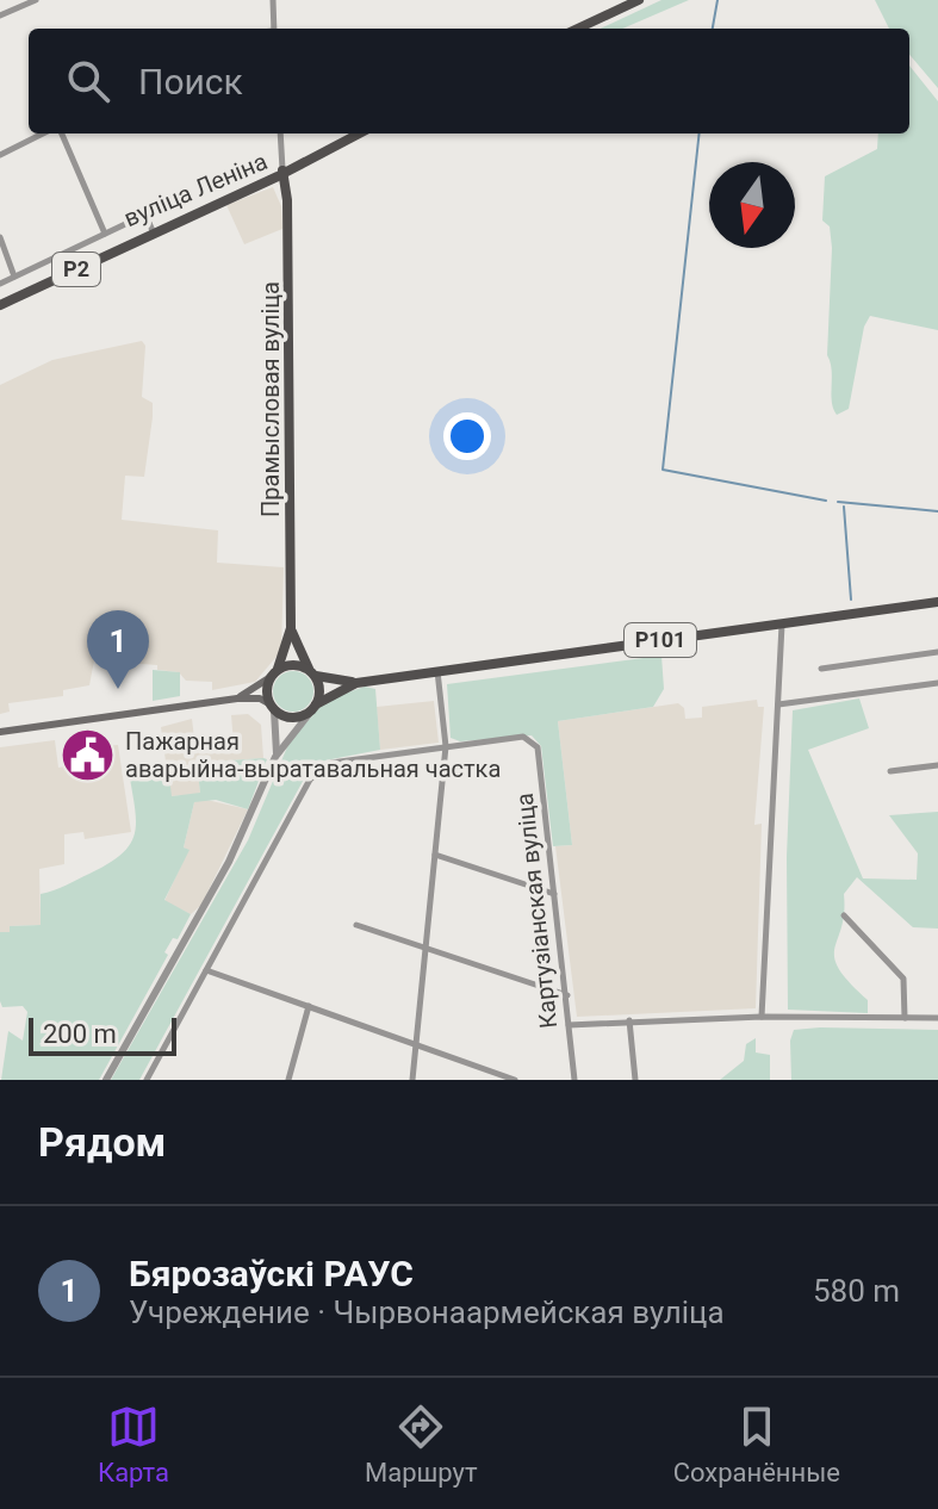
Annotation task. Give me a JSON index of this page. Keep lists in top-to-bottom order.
{
  "streets": {
    "main road": [
      "вуліца Леніна",
      "Р2",
      "Прамысловая вуліца",
      "Р101"
    ],
    "street": ["Картузіанская вуліца"]
  },
  "crossings": [
    ["вуліца Леніна", "Р2"],
    ["вуліца Леніна", "Прамысловая вуліца"],
    ["Р2", "Прамысловая вуліца"],
    ["Прамысловая вуліца", "Р101"]
  ],
  "places": {
    "public building": ["Пажарная аварыйна-выратавальная частка"]
  },
  "scale_bar": "200 m",
  "north": "bottom",
  "page": {
    "search": "Поиск",
    "pins": "1",
    "scale": "200 m",
    "heading": "Рядом",
    "list": [
      {
        "mark": "1",
        "name": "Бярозаўскі РАУС",
        "note": "Учреждение · Чырвонаармейская вуліца",
        "value": "580 m"
      }
    ],
    "nav": ["Карта", "Маршрут", "Сохранённые"]
  }
}
